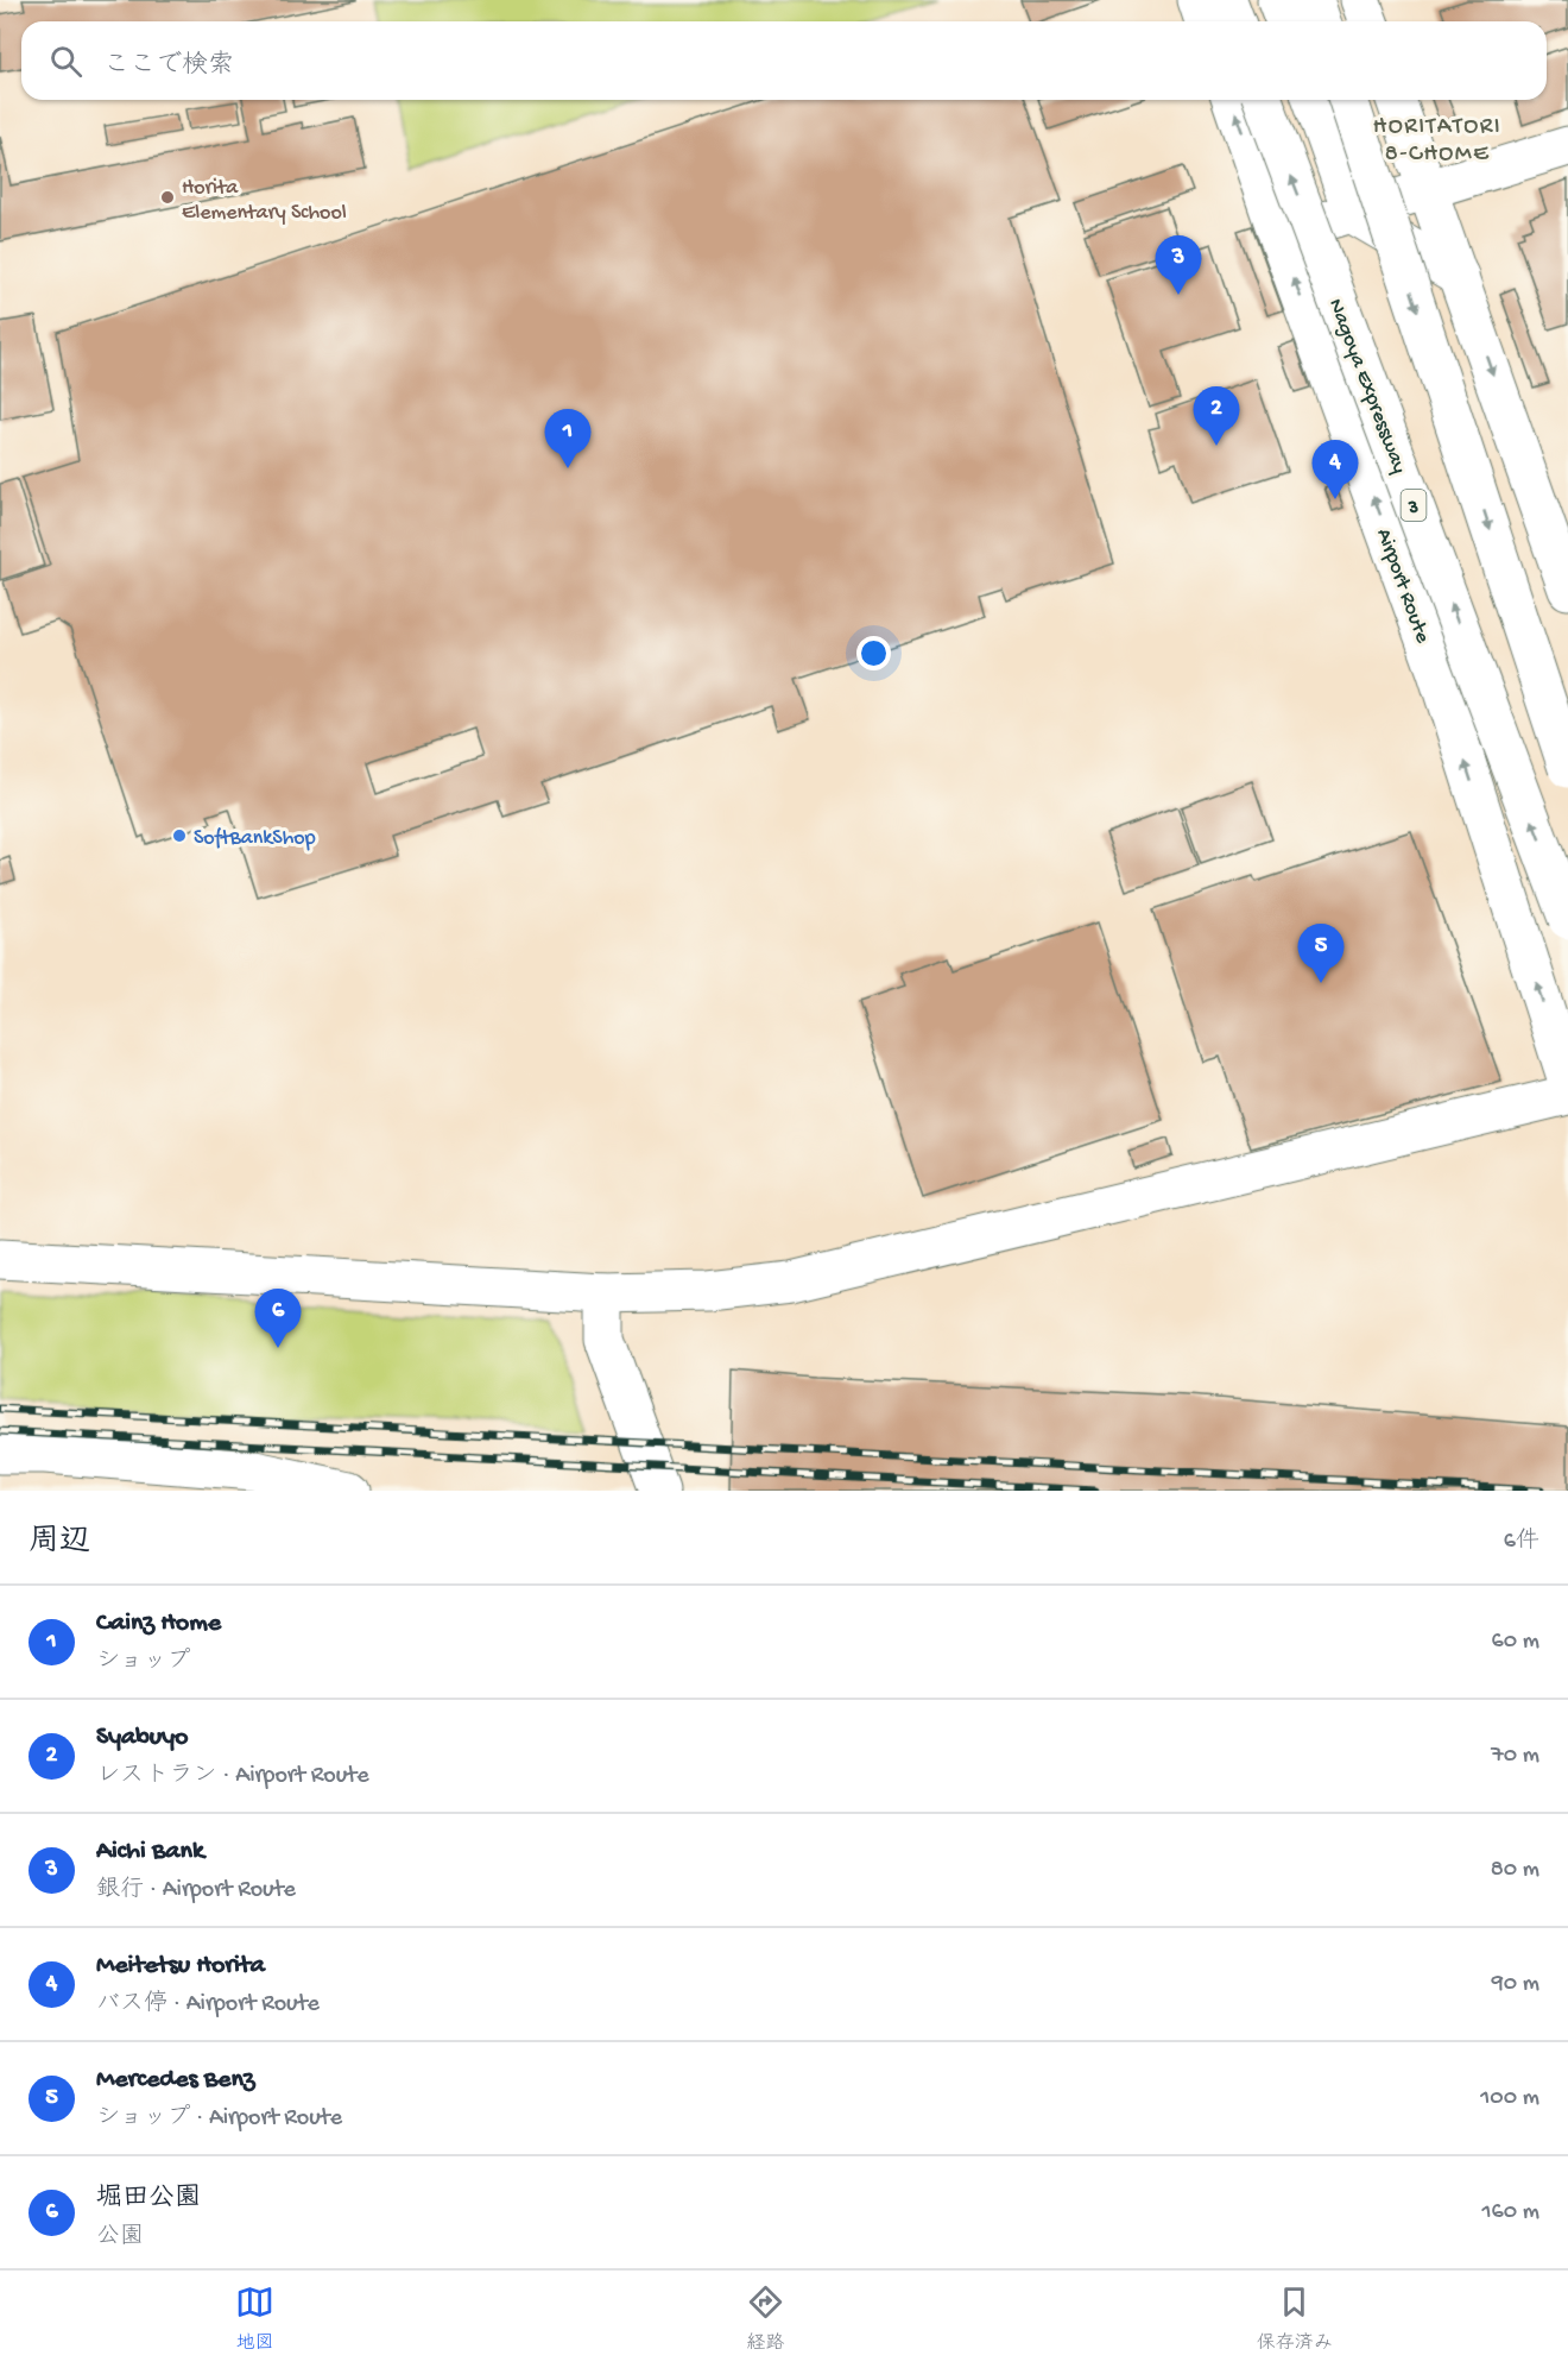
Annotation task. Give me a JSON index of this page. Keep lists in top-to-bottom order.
{
  "streets": {
    "main road": ["Nagoya Expressway", "3", "Airport Route"]
  },
  "districts": ["HORITATORI 8-CHOME"],
  "places": ["Horita Elementary School", "SoftBankShop"],
  "page": {
    "search": "ここで検索",
    "pins": [
      "3",
      "2",
      "1",
      "4",
      "5",
      "6"
    ],
    "heading": ["周辺", "6件"],
    "list": [
      {
        "mark": "1",
        "name": "Cainz Home",
        "note": "ショップ",
        "value": "60 m"
      },
      {
        "mark": "2",
        "name": "Syabuyo",
        "note": "レストラン · Airport Route",
        "value": "70 m"
      },
      {
        "mark": "3",
        "name": "Aichi Bank",
        "note": "銀行 · Airport Route",
        "value": "80 m"
      },
      {
        "mark": "4",
        "name": "Meitetsu Horita",
        "note": "バス停 · Airport Route",
        "value": "90 m"
      },
      {
        "mark": "5",
        "name": "Mercedes Benz",
        "note": "ショップ · Airport Route",
        "value": "100 m"
      },
      {
        "mark": "6",
        "name": "堀田公園",
        "note": "公園",
        "value": "160 m"
      }
    ],
    "nav": ["地図", "経路", "保存済み"]
  }
}
